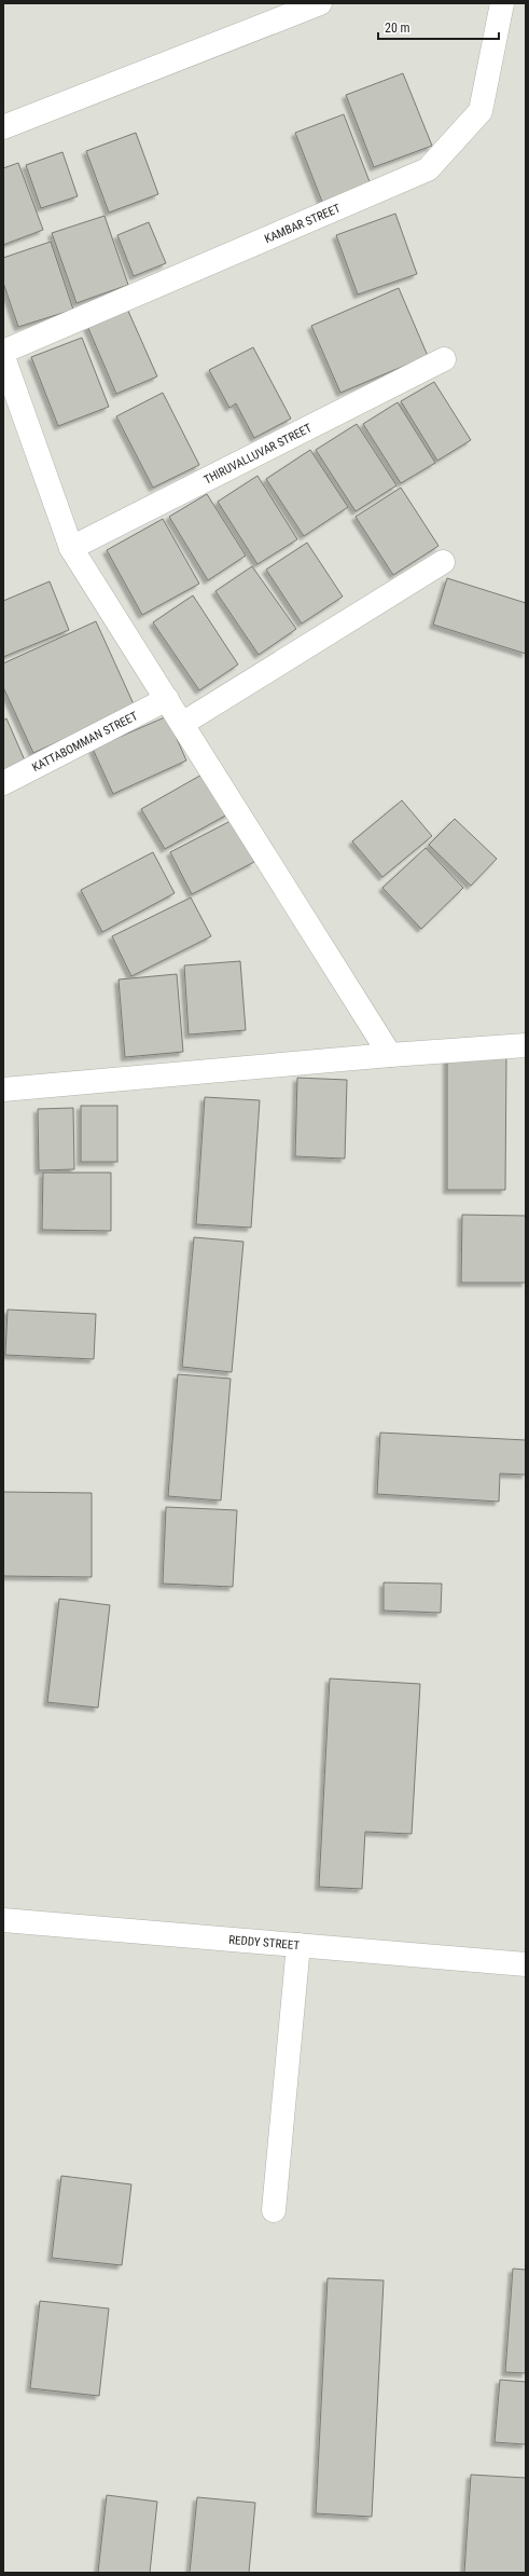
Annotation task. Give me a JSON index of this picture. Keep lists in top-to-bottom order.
{
  "streets": {
    "street": [
      "KAMBAR STREET",
      "THIRUVALLUVAR STREET",
      "KATTABOMMAN STREET",
      "REDDY STREET"
    ]
  },
  "scale_bar": "20 m"
}
